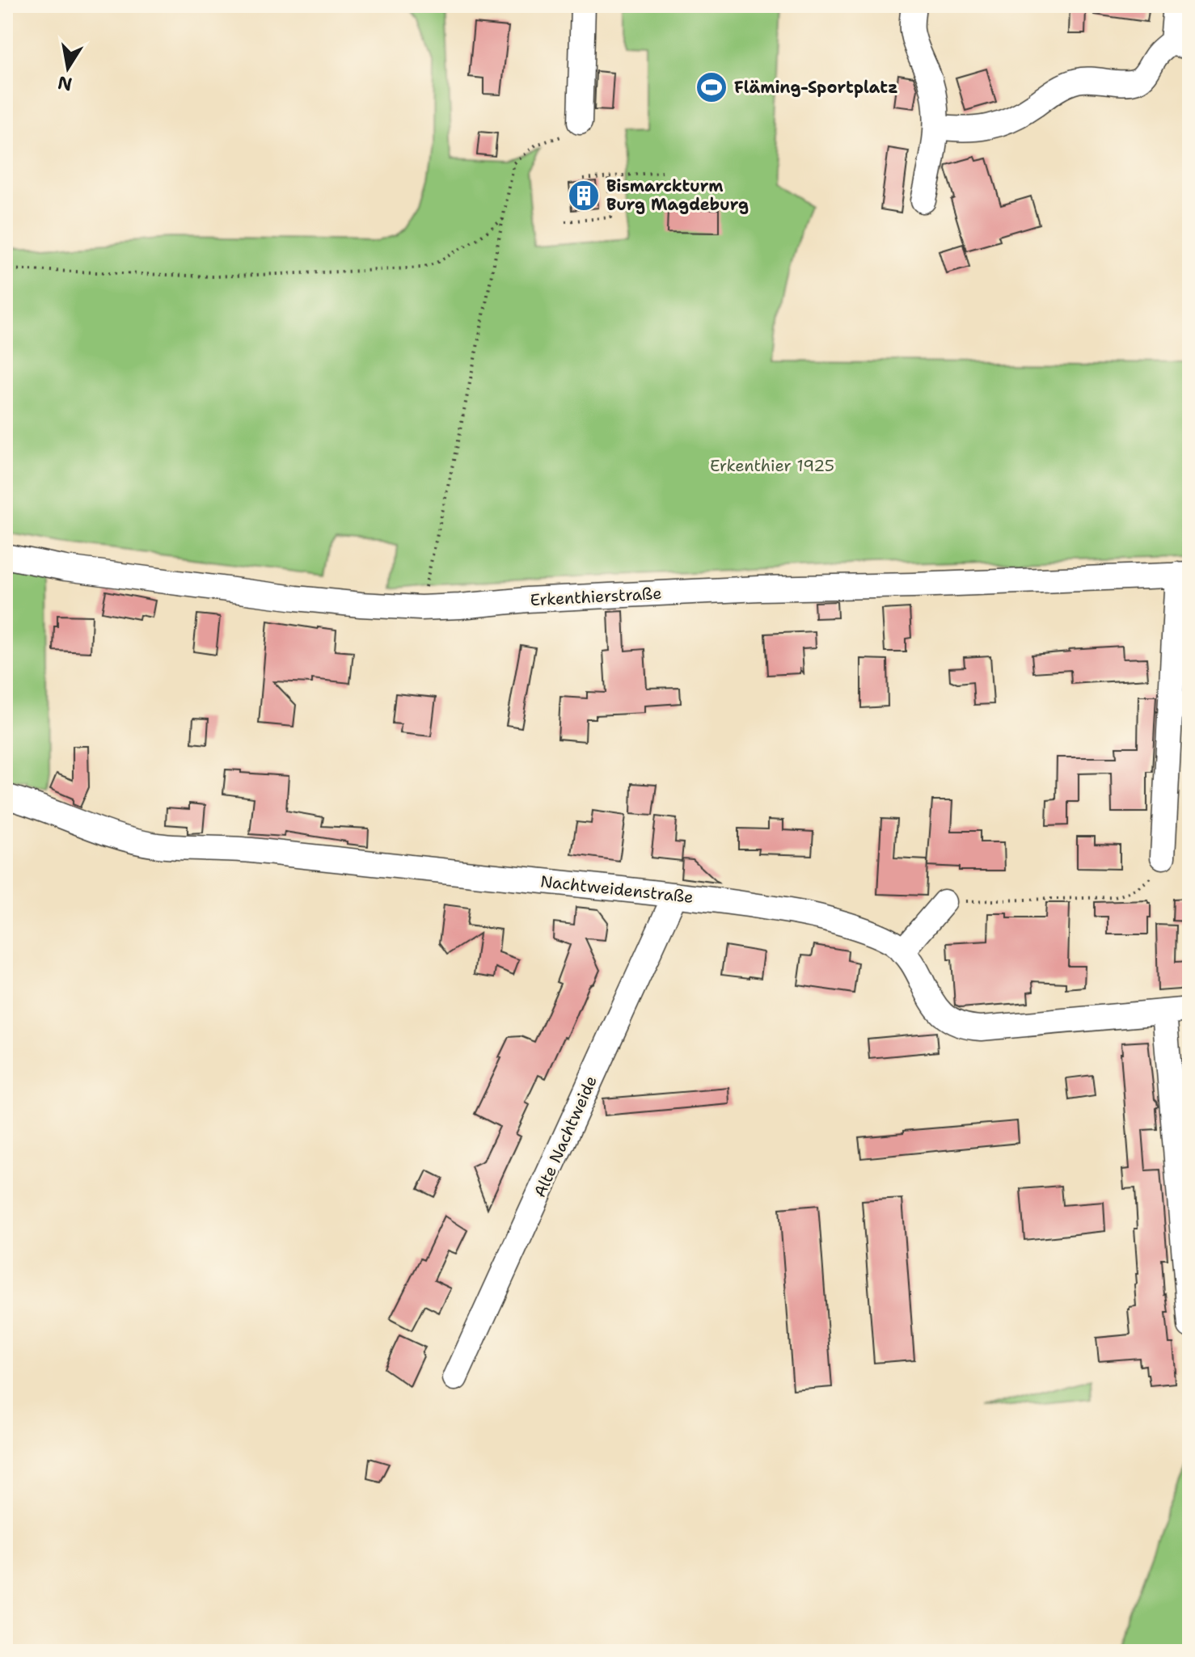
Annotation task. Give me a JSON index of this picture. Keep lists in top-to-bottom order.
{
  "streets": {
    "street": ["Erkenthierstraße", "Nachtweidenstraße", "Alte Nachtweide"]
  },
  "crossings": [
    ["Nachtweidenstraße", "Alte Nachtweide"]
  ],
  "parks": ["Erkenthier 1925"],
  "places": {
    "sports": ["Fläming-Sportplatz"],
    "building": ["Bismarckturm Burg Magdeburg"]
  },
  "north": "bottom"
}
